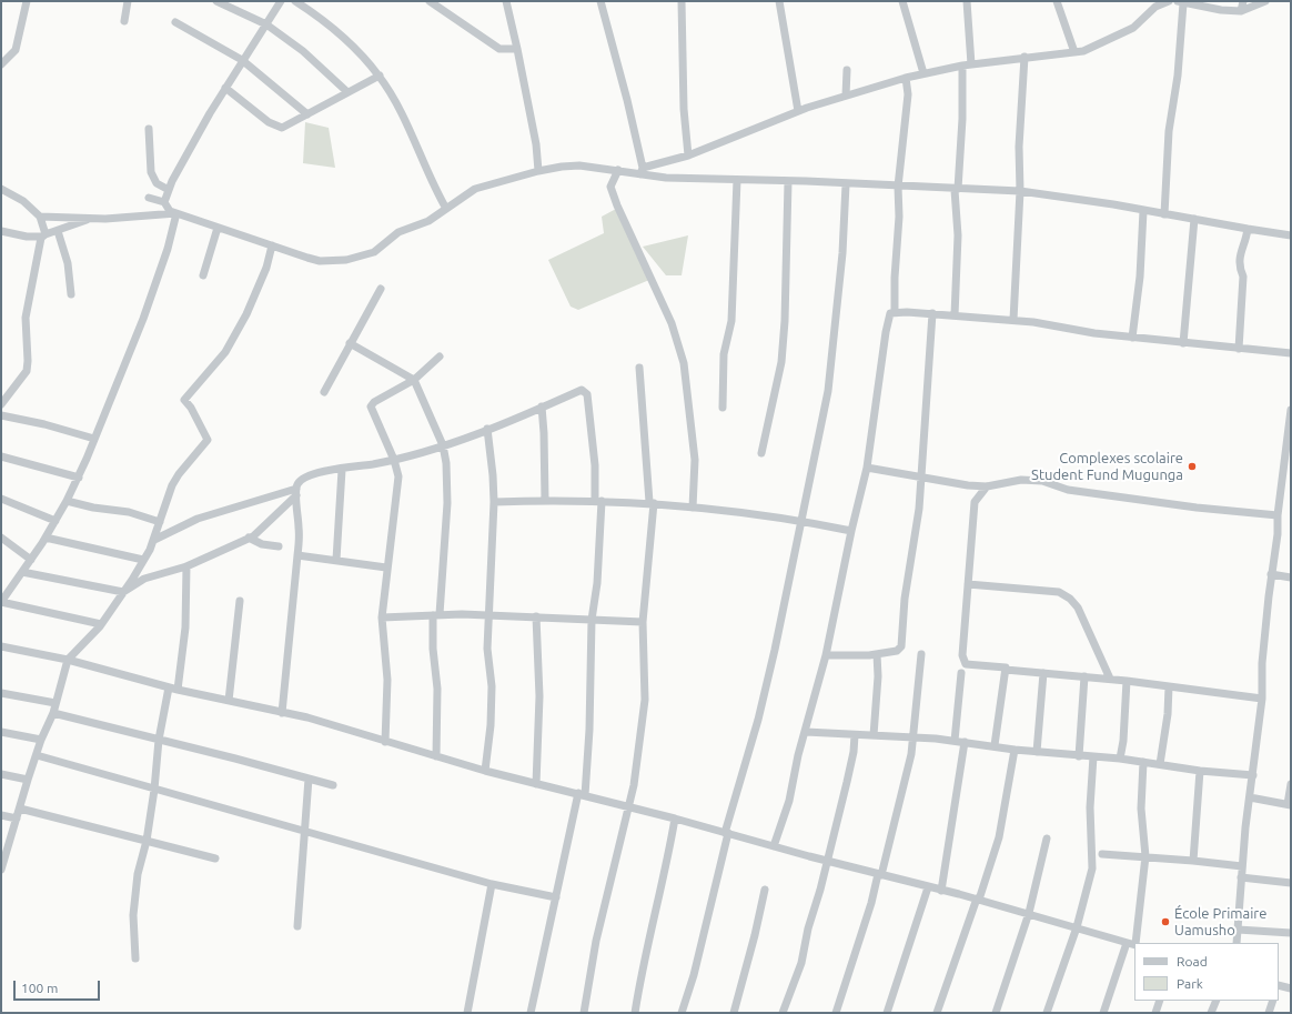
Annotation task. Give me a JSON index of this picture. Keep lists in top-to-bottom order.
{
  "places": ["Complexes scolaire Student Fund Mugunga", "École Primaire Uamusho"],
  "legend": ["Road", "Park"],
  "scale_bar": "100 m"
}
